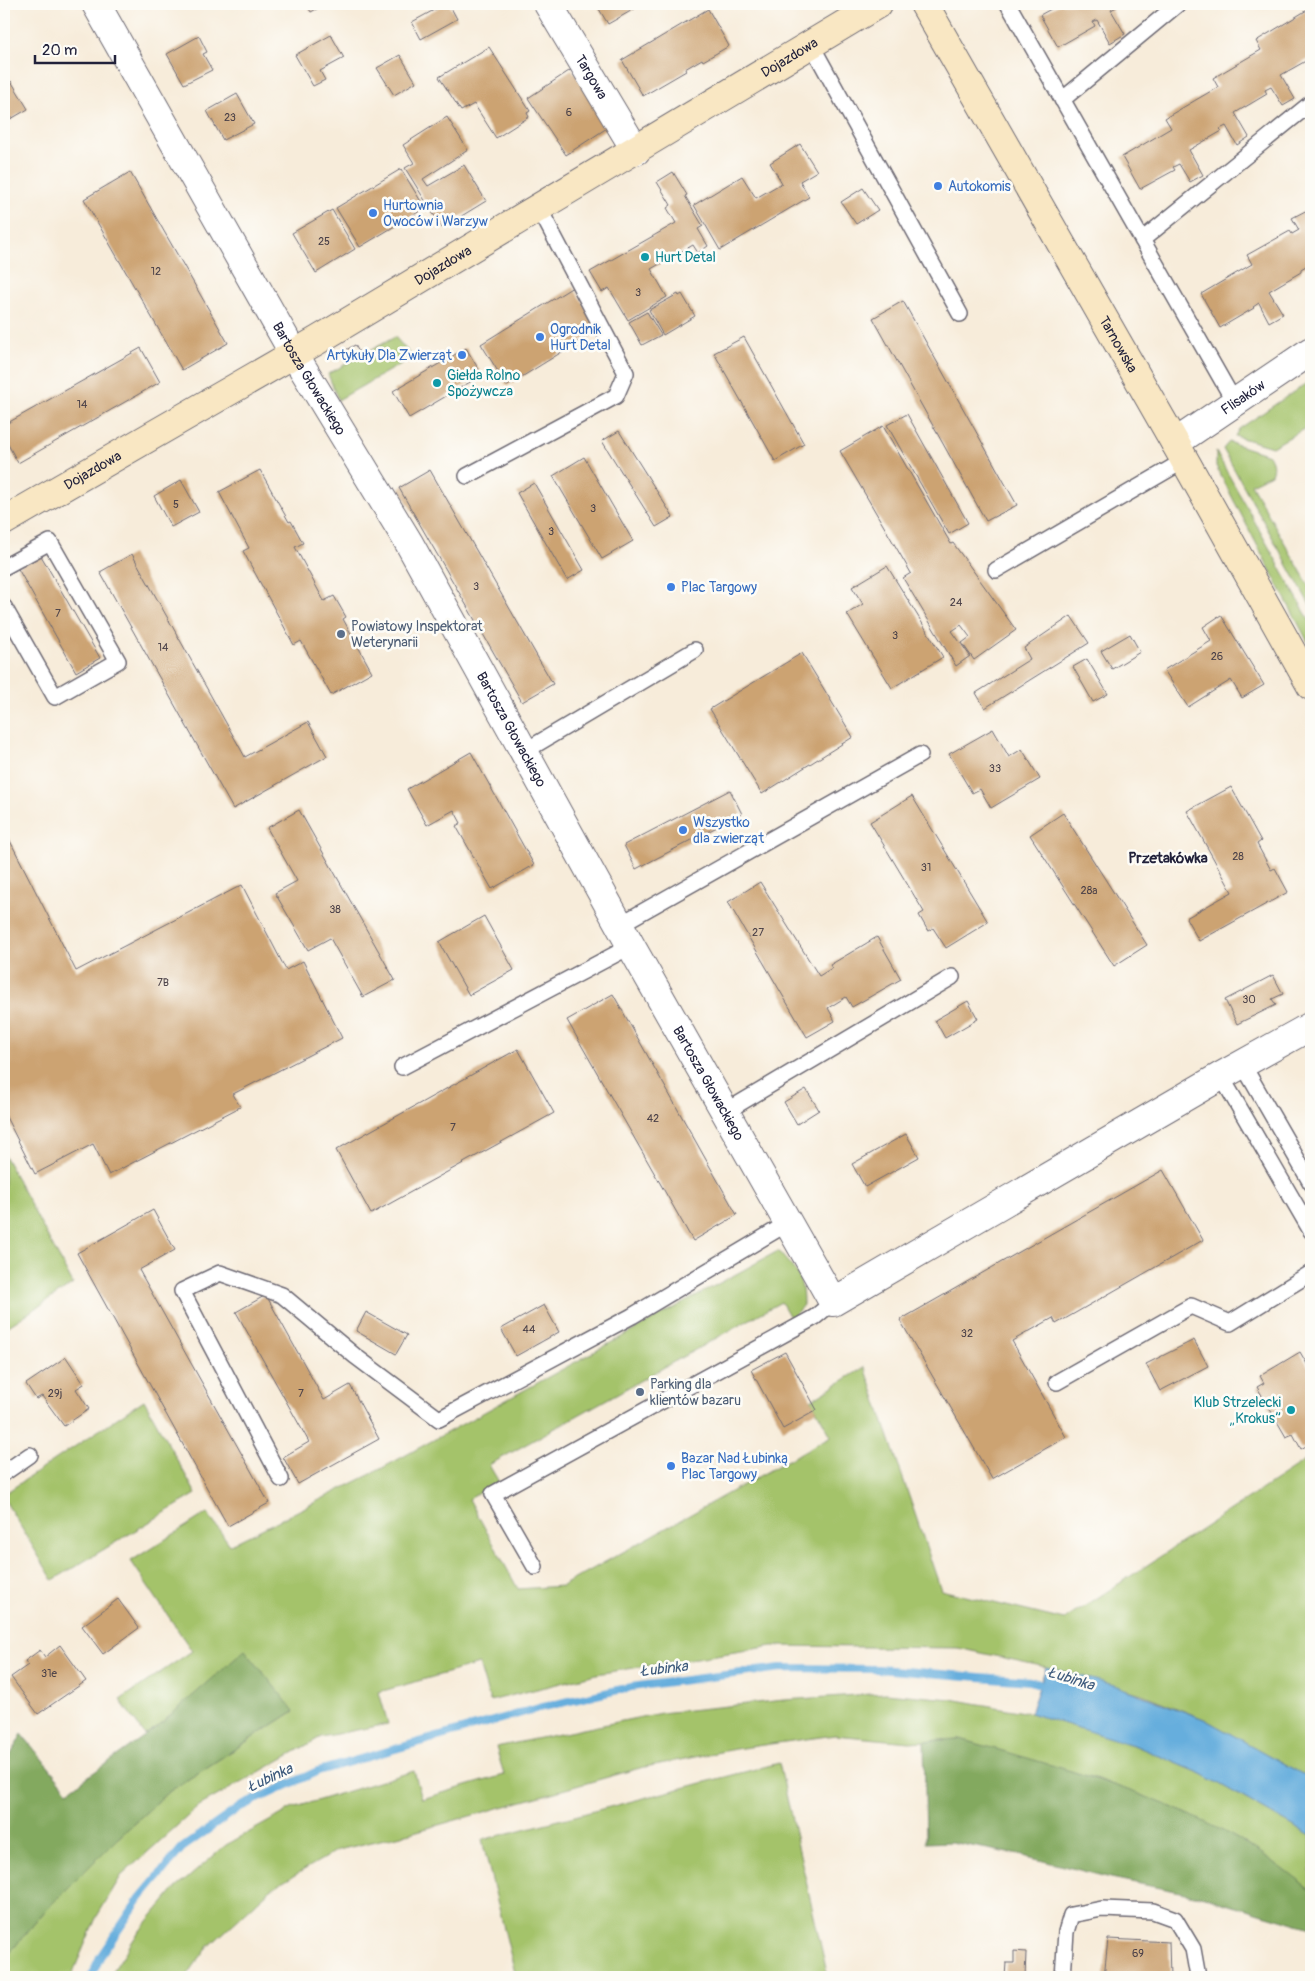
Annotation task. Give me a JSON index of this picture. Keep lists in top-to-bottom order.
{
  "streets": {
    "street": [
      "Dojazdowa",
      "Targowa",
      "Tarnowska",
      "Bartosza Głowackiego",
      "Flisaków"
    ]
  },
  "crossings": [
    ["Dojazdowa", "Targowa"],
    ["Dojazdowa", "Bartosza Głowackiego"],
    ["Tarnowska", "Flisaków"]
  ],
  "districts": ["Przetakówka"],
  "water": ["Łubinka"],
  "places": [
    "Autokomis",
    "Hurtownia Owoców i Warzyw",
    "Hurt Detal",
    "Ogrodnik Hurt Detal",
    "Artykuły Dla Zwierząt",
    "Giełda Rolno Spożywcza",
    "Plac Targowy",
    "Powiatowy Inspektorat Weterynarii",
    "Wszystko dla zwierząt",
    "Parking dla klientów bazaru",
    "Klub Strzelecki „Krokus”",
    "Bazar Nad Łubinką Plac Targowy"
  ],
  "house_numbers": [
    "6",
    "23",
    "25",
    "12",
    "3",
    "14",
    "5",
    "3",
    "3",
    "3",
    "24",
    "7",
    "3",
    "14",
    "26",
    "33",
    "28",
    "31",
    "28a",
    "38",
    "27",
    "7B",
    "30",
    "42",
    "7",
    "44",
    "32",
    "29j",
    "7",
    "31e",
    "69"
  ],
  "scale_bar": "20 m"
}
